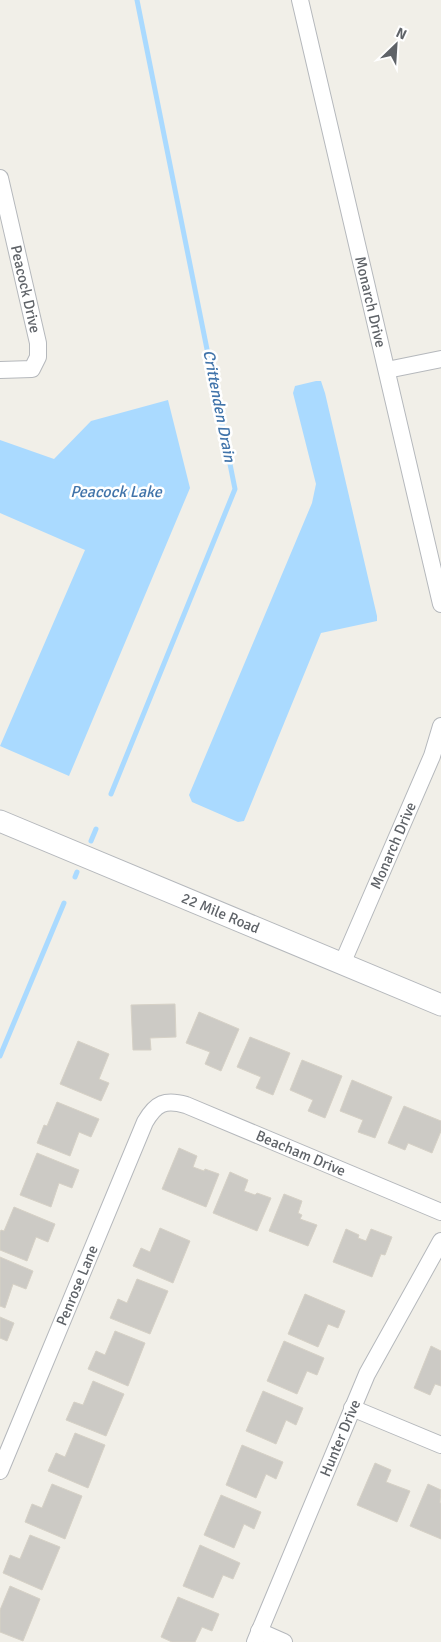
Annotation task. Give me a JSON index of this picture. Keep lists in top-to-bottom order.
{
  "streets": {
    "street": [
      "Peacock Drive",
      "Monarch Drive",
      "22 Mile Road",
      "Beacham Drive",
      "Penrose Lane",
      "Hunter Drive"
    ]
  },
  "crossings": [
    ["Monarch Drive", "22 Mile Road"],
    ["Beacham Drive", "Penrose Lane"]
  ],
  "water": ["Crittenden Drain", "Peacock Lake"],
  "north": "top right"
}
